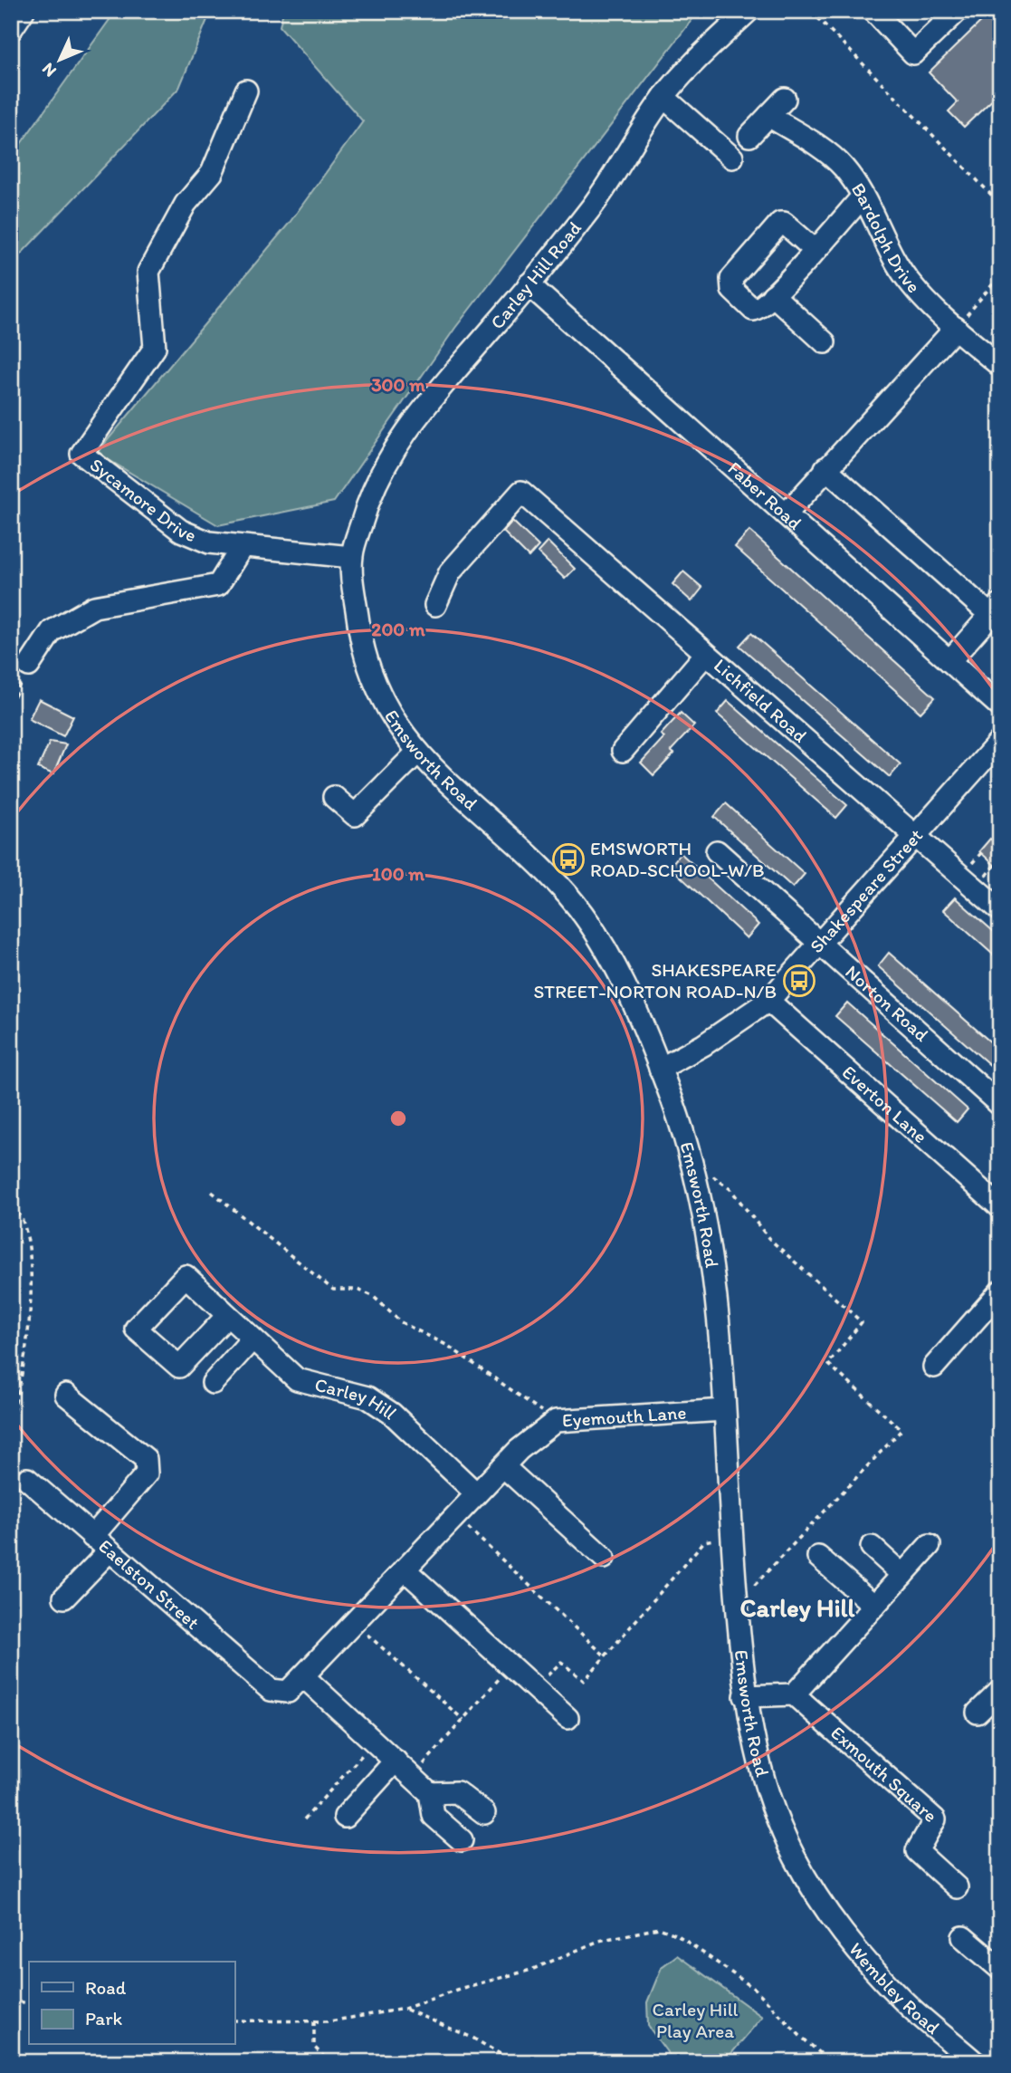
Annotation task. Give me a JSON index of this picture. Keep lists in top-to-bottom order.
{
  "streets": {
    "street": [
      "Bardolph Drive",
      "Carley Hill Road",
      "Faber Road",
      "Sycamore Drive",
      "Lichfield Road",
      "Emsworth Road",
      "Shakespeare Street",
      "Norton Road",
      "Everton Lane",
      "Carley Hill",
      "Eyemouth Lane",
      "Eaelston Street",
      "Exmouth Square",
      "Wembley Road"
    ]
  },
  "crossings": [
    ["Carley Hill Road", "Faber Road"],
    ["Carley Hill Road", "Sycamore Drive"],
    ["Carley Hill Road", "Emsworth Road"],
    ["Sycamore Drive", "Emsworth Road"],
    ["Lichfield Road", "Shakespeare Street"],
    ["Emsworth Road", "Shakespeare Street"],
    ["Emsworth Road", "Eyemouth Lane"],
    ["Emsworth Road", "Wembley Road"],
    ["Shakespeare Street", "Norton Road"],
    ["Shakespeare Street", "Everton Lane"],
    ["Carley Hill", "Eyemouth Lane"],
    ["Eyemouth Lane", "Eaelston Street"]
  ],
  "districts": ["Carley Hill"],
  "parks": ["Carley Hill Play Area"],
  "places": {
    "bus stop": ["EMSWORTH ROAD-SCHOOL-W/B", "SHAKESPEARE STREET-NORTON ROAD-N/B"]
  },
  "legend": ["Road", "Park"],
  "north": "bottom left",
  "rings": ["300 m", "200 m", "100 m"]
}
